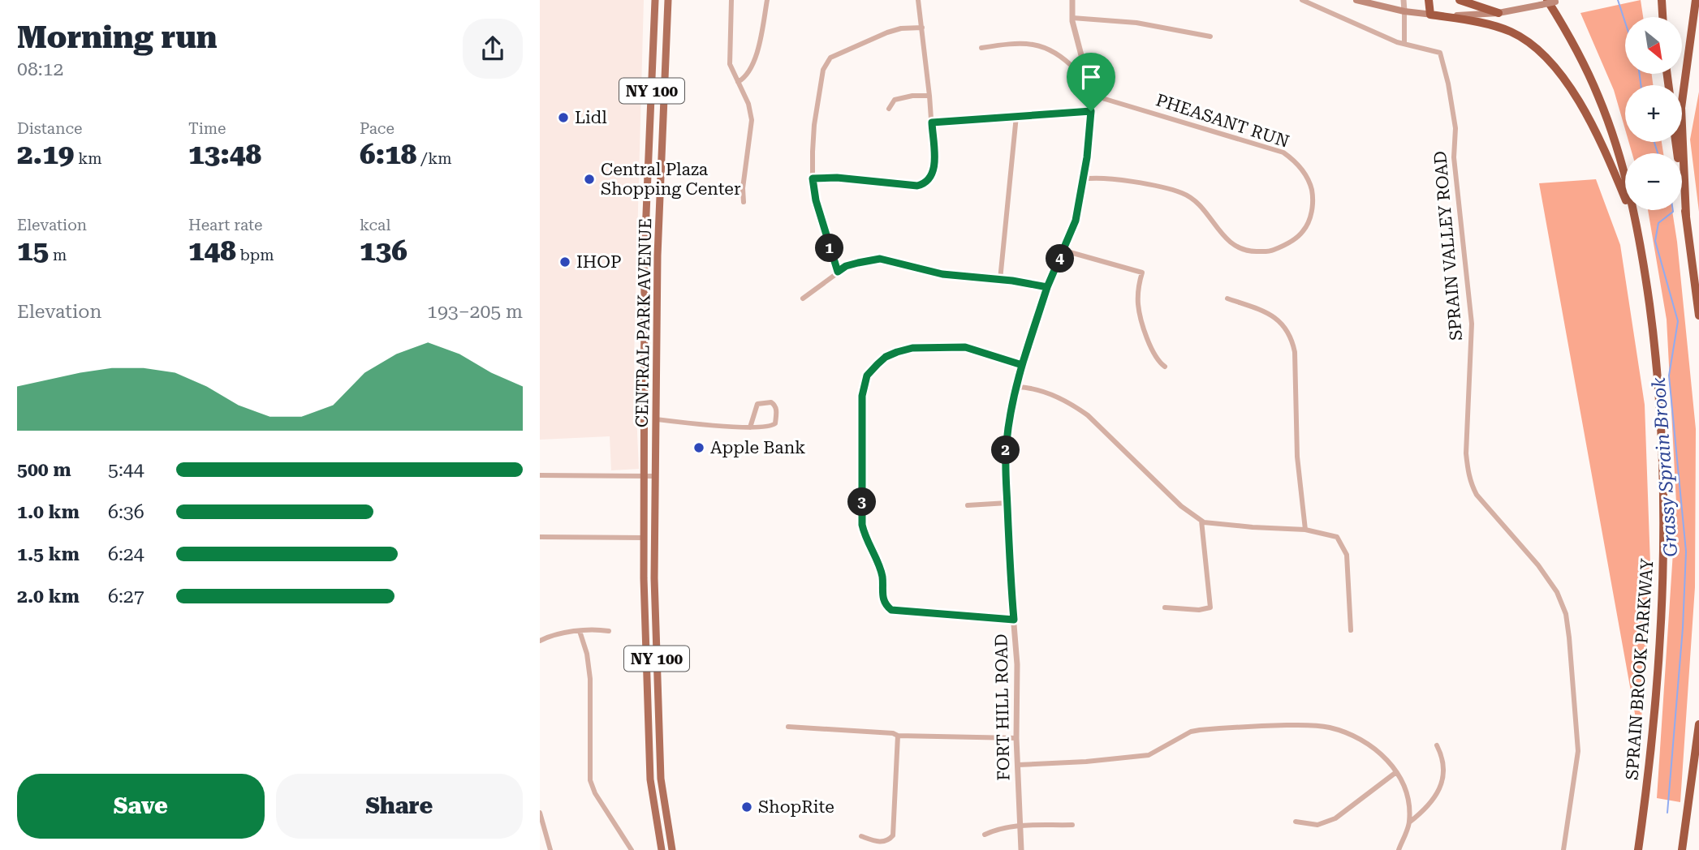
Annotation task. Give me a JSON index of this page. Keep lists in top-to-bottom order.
{
  "streets": {
    "highway": ["SPRAIN BROOK PARKWAY"],
    "main road": ["NY 100", "CENTRAL PARK AVENUE"],
    "street": ["PHEASANT RUN", "SPRAIN VALLEY ROAD", "FORT HILL ROAD"]
  },
  "crossings": [
    ["NY 100", "CENTRAL PARK AVENUE"],
    ["PHEASANT RUN", "FORT HILL ROAD"]
  ],
  "water": ["Grassy Sprain Brook"],
  "places": [
    "Lidl",
    "Central Plaza Shopping Center",
    "IHOP",
    "Apple Bank",
    "ShopRite"
  ],
  "north": "bottom right",
  "page": {
    "heading": ["Morning run", "08:12"],
    "map_buttons": ["+", "−"],
    "stats": [
      ["Distance", "2.19 km"],
      ["Time", "13:48"],
      ["Pace", "6:18 /km"],
      ["Elevation", "15 m"],
      ["Heart rate", "148 bpm"],
      ["kcal", "136"]
    ],
    "pins": [
      "1",
      "4",
      "2",
      "3"
    ],
    "chart": ["Elevation", "193–205 m"],
    "list": [
      {
        "name": "500 m",
        "note": "5:44"
      },
      {
        "name": "1.0 km",
        "note": "6:36"
      },
      {
        "name": "1.5 km",
        "note": "6:24"
      },
      {
        "name": "2.0 km",
        "note": "6:27"
      }
    ],
    "buttons": ["Save", "Share"]
  }
}
